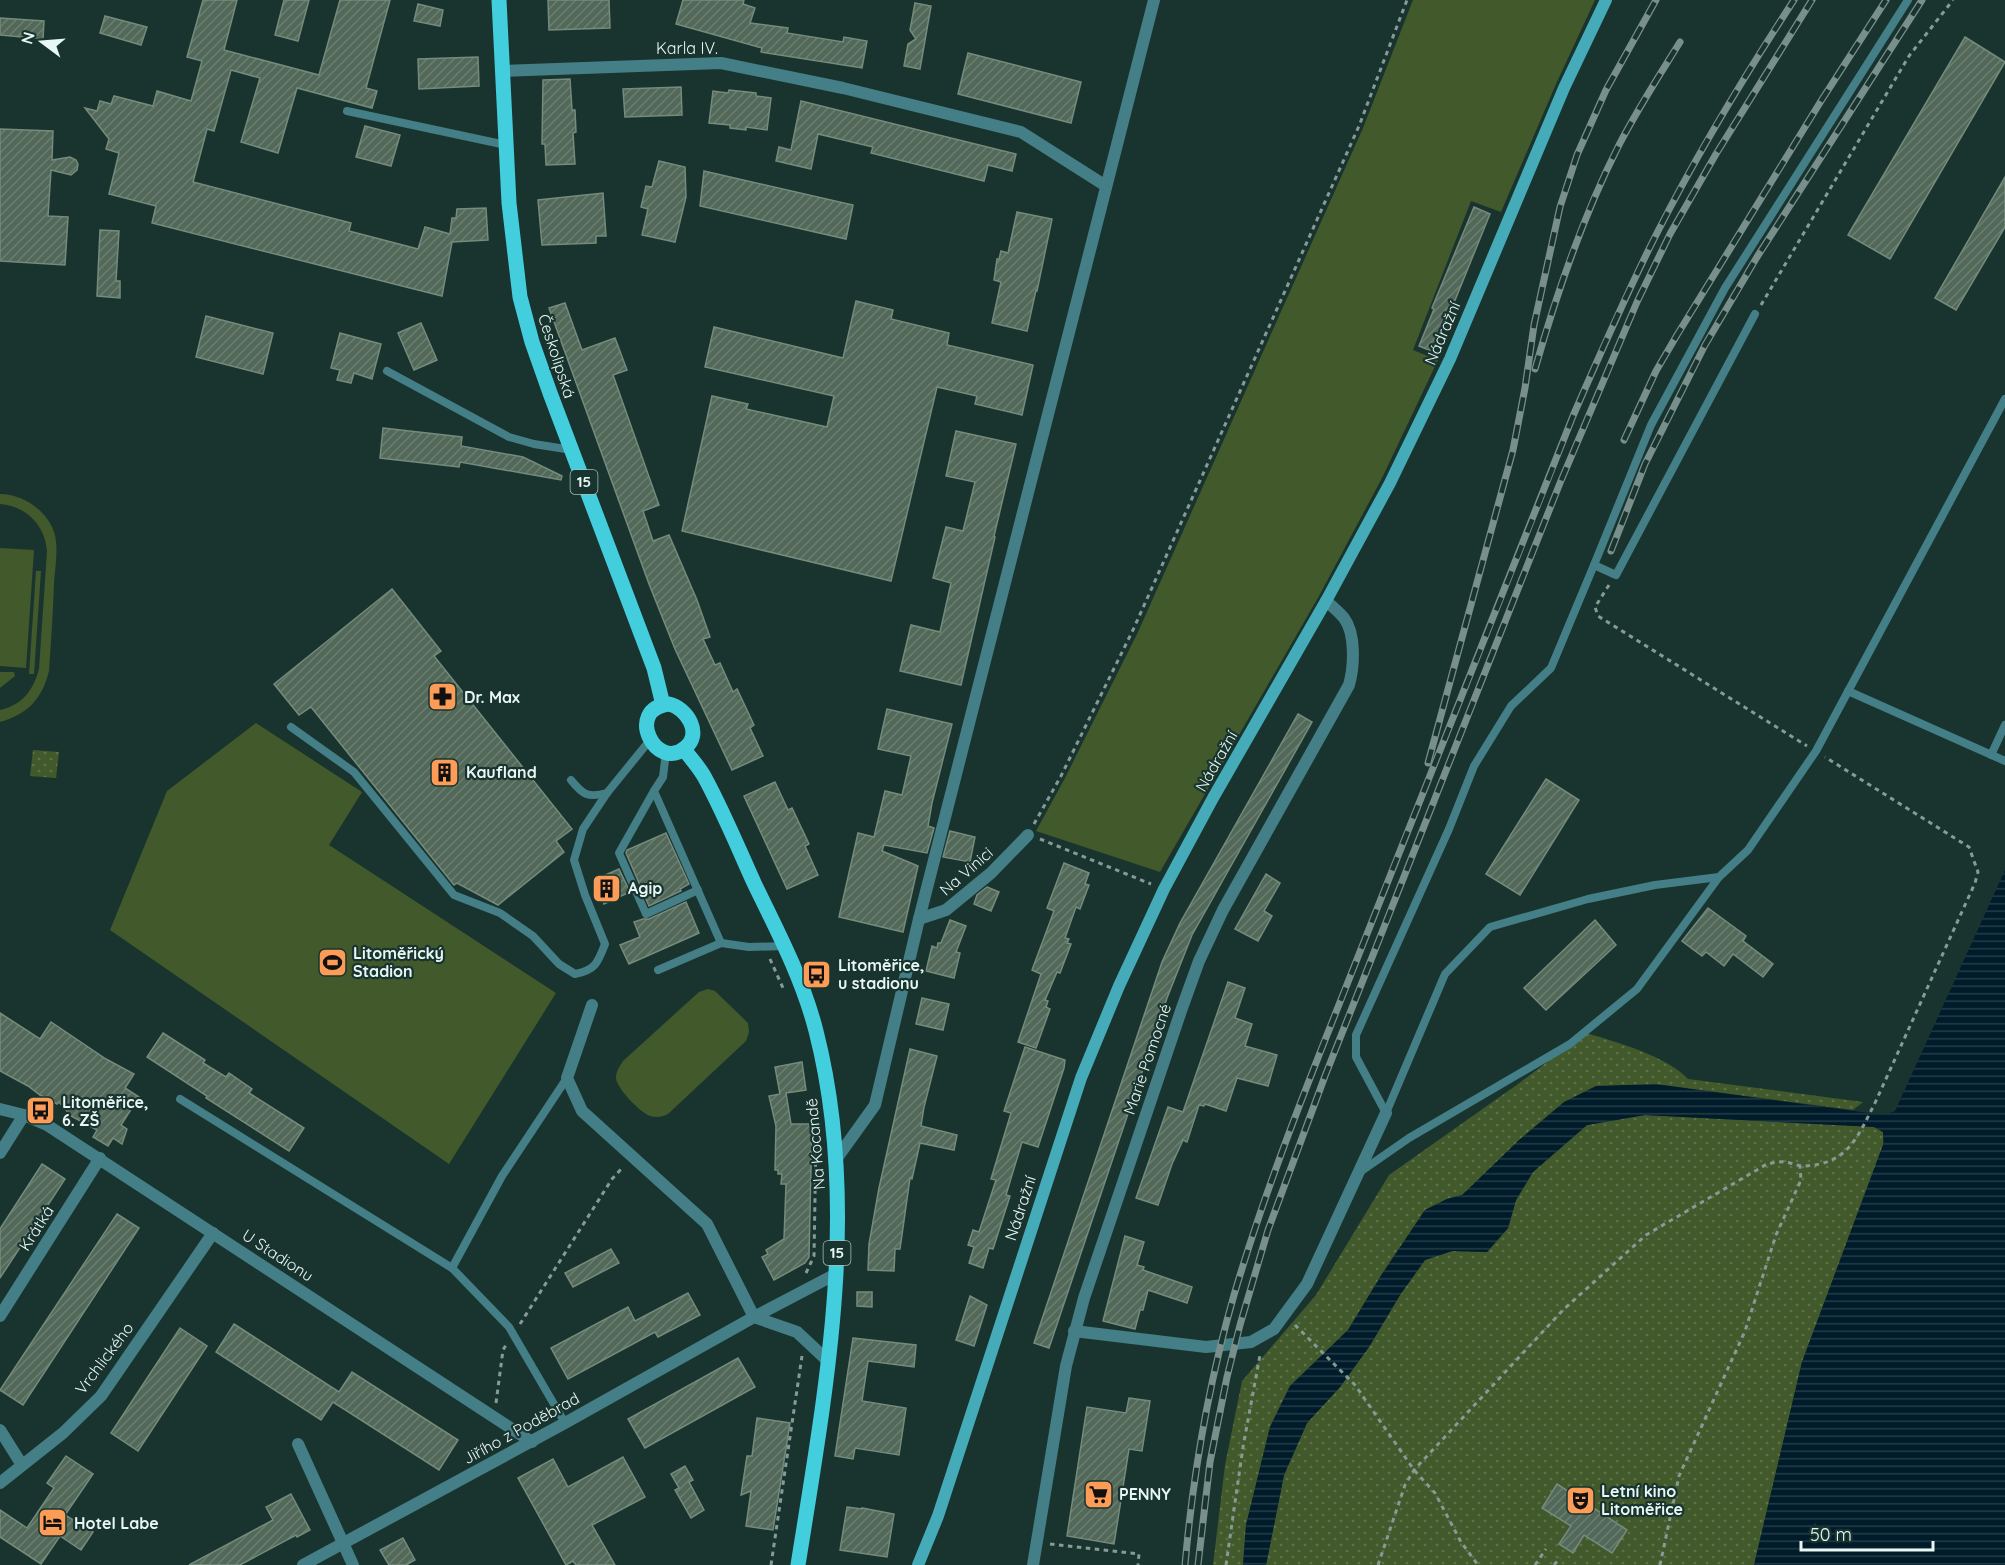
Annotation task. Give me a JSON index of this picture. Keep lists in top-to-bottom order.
{
  "streets": {
    "main road": [
      "Nádražní",
      "Českolipská",
      "15",
      "Na Kocandě"
    ],
    "street": [
      "Karla IV.",
      "Na Vinici",
      "Marie Pomocné",
      "Krátká",
      "U Stadionu",
      "Vrchlického",
      "Jiřího z Poděbrad"
    ]
  },
  "crossings": [
    ["Karla IV.", "Českolipská"],
    ["Nádražní", "Marie Pomocné"],
    ["Českolipská", "Na Kocandě"],
    ["Na Kocandě", "Jiřího z Poděbrad"],
    ["Krátká", "U Stadionu"],
    ["U Stadionu", "Vrchlického"],
    ["U Stadionu", "Jiřího z Poděbrad"]
  ],
  "places": {
    "pharmacy": ["Dr. Max"],
    "building": ["Kaufland", "Agip"],
    "sports": ["Litoměřický Stadion"],
    "bus stop": ["Litoměřice, u stadionu", "Litoměřice, 6. ZŠ"],
    "supermarket": ["PENNY"],
    "theatre": ["Letní kino Litoměřice"],
    "hotel": ["Hotel Labe"]
  },
  "scale_bar": "50 m",
  "north": "left"
}
